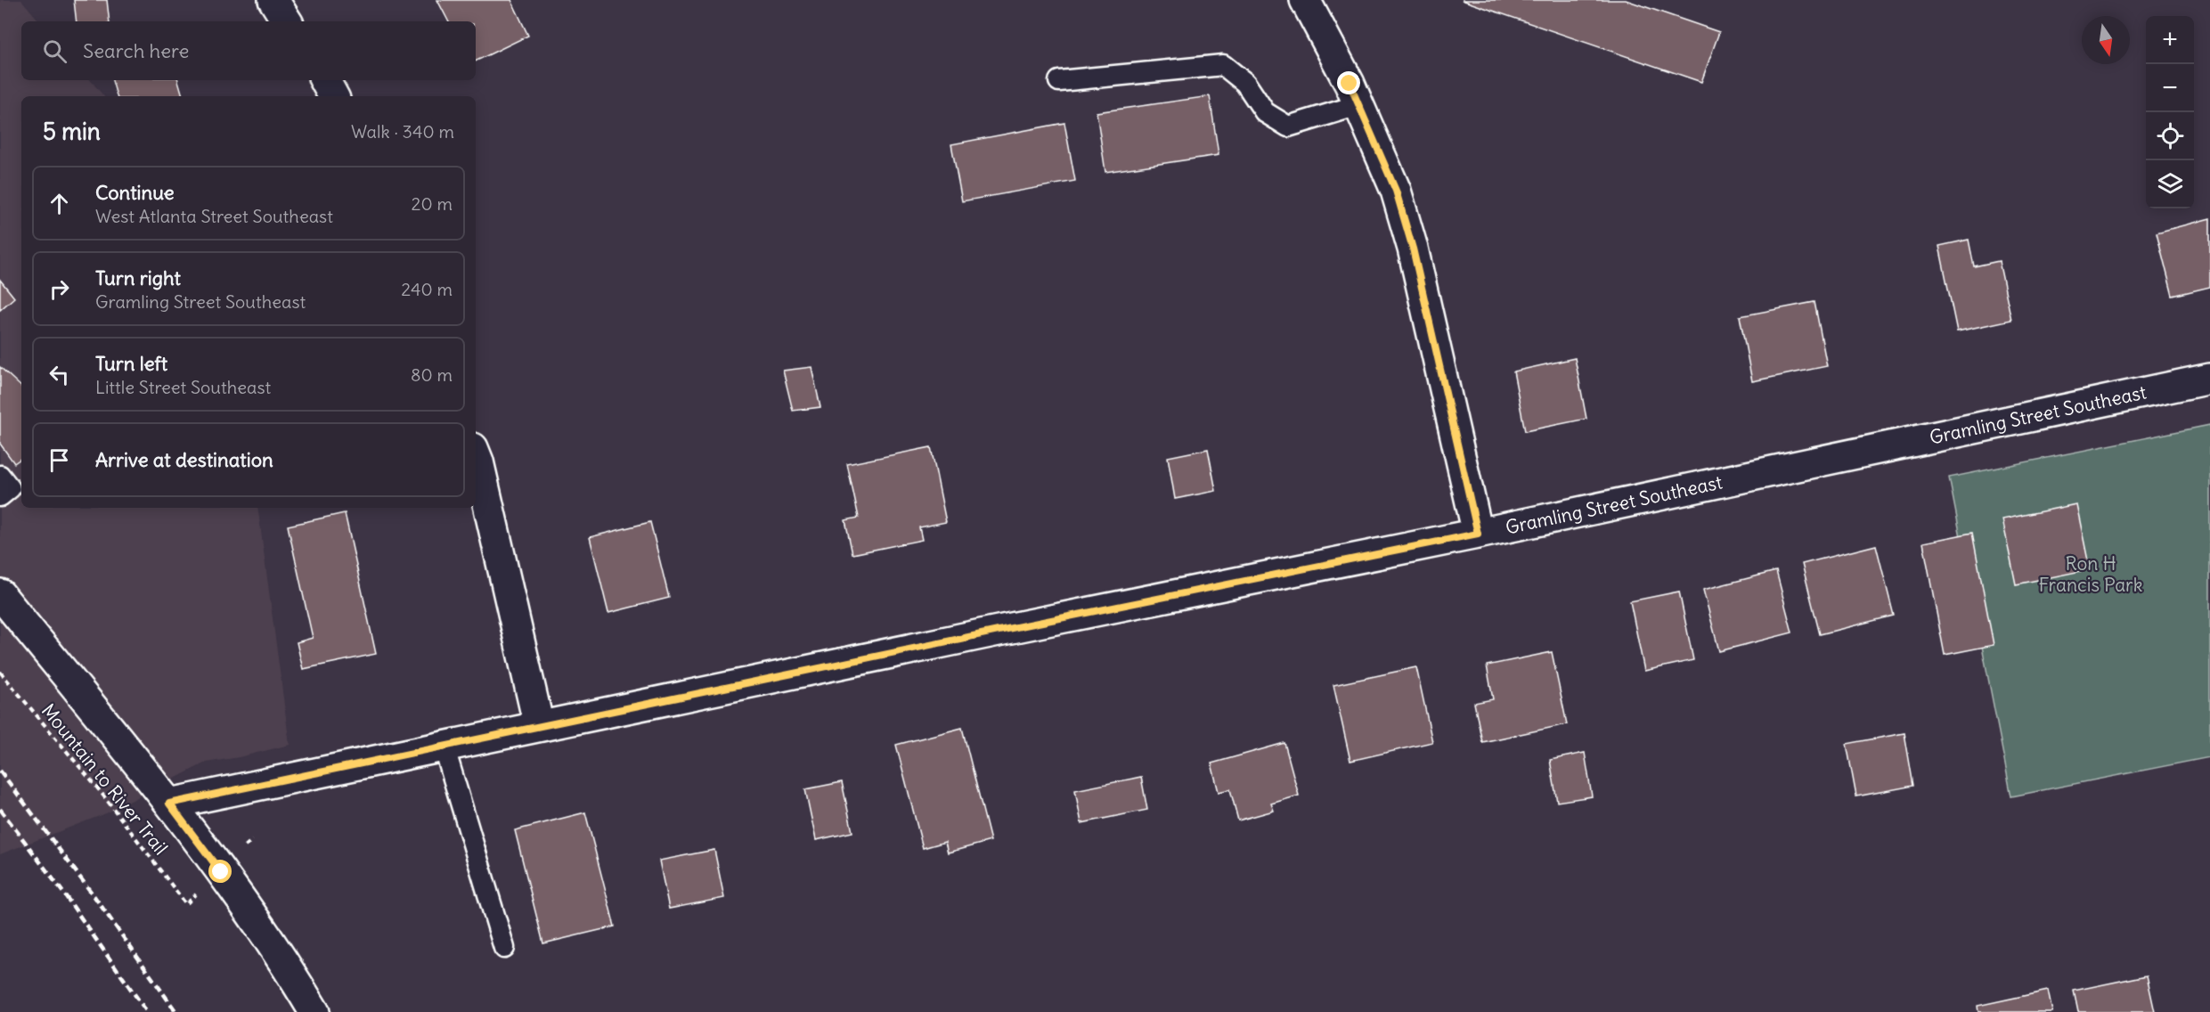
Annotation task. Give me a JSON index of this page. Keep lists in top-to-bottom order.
{
  "streets": {
    "street": ["Gramling Street Southeast"],
    "path": ["Mountain to River Trail"]
  },
  "parks": ["Ron H Francis Park"],
  "north": "bottom",
  "page": {
    "map_buttons": ["+", "−"],
    "search": "Search here",
    "heading": ["5 min", "Walk · 340 m"],
    "list": [
      ["Continue", "West Atlanta Street Southeast", "20 m"],
      ["Turn right", "Gramling Street Southeast", "240 m"],
      ["Turn left", "Little Street Southeast", "80 m"],
      "Arrive at destination"
    ]
  }
}
